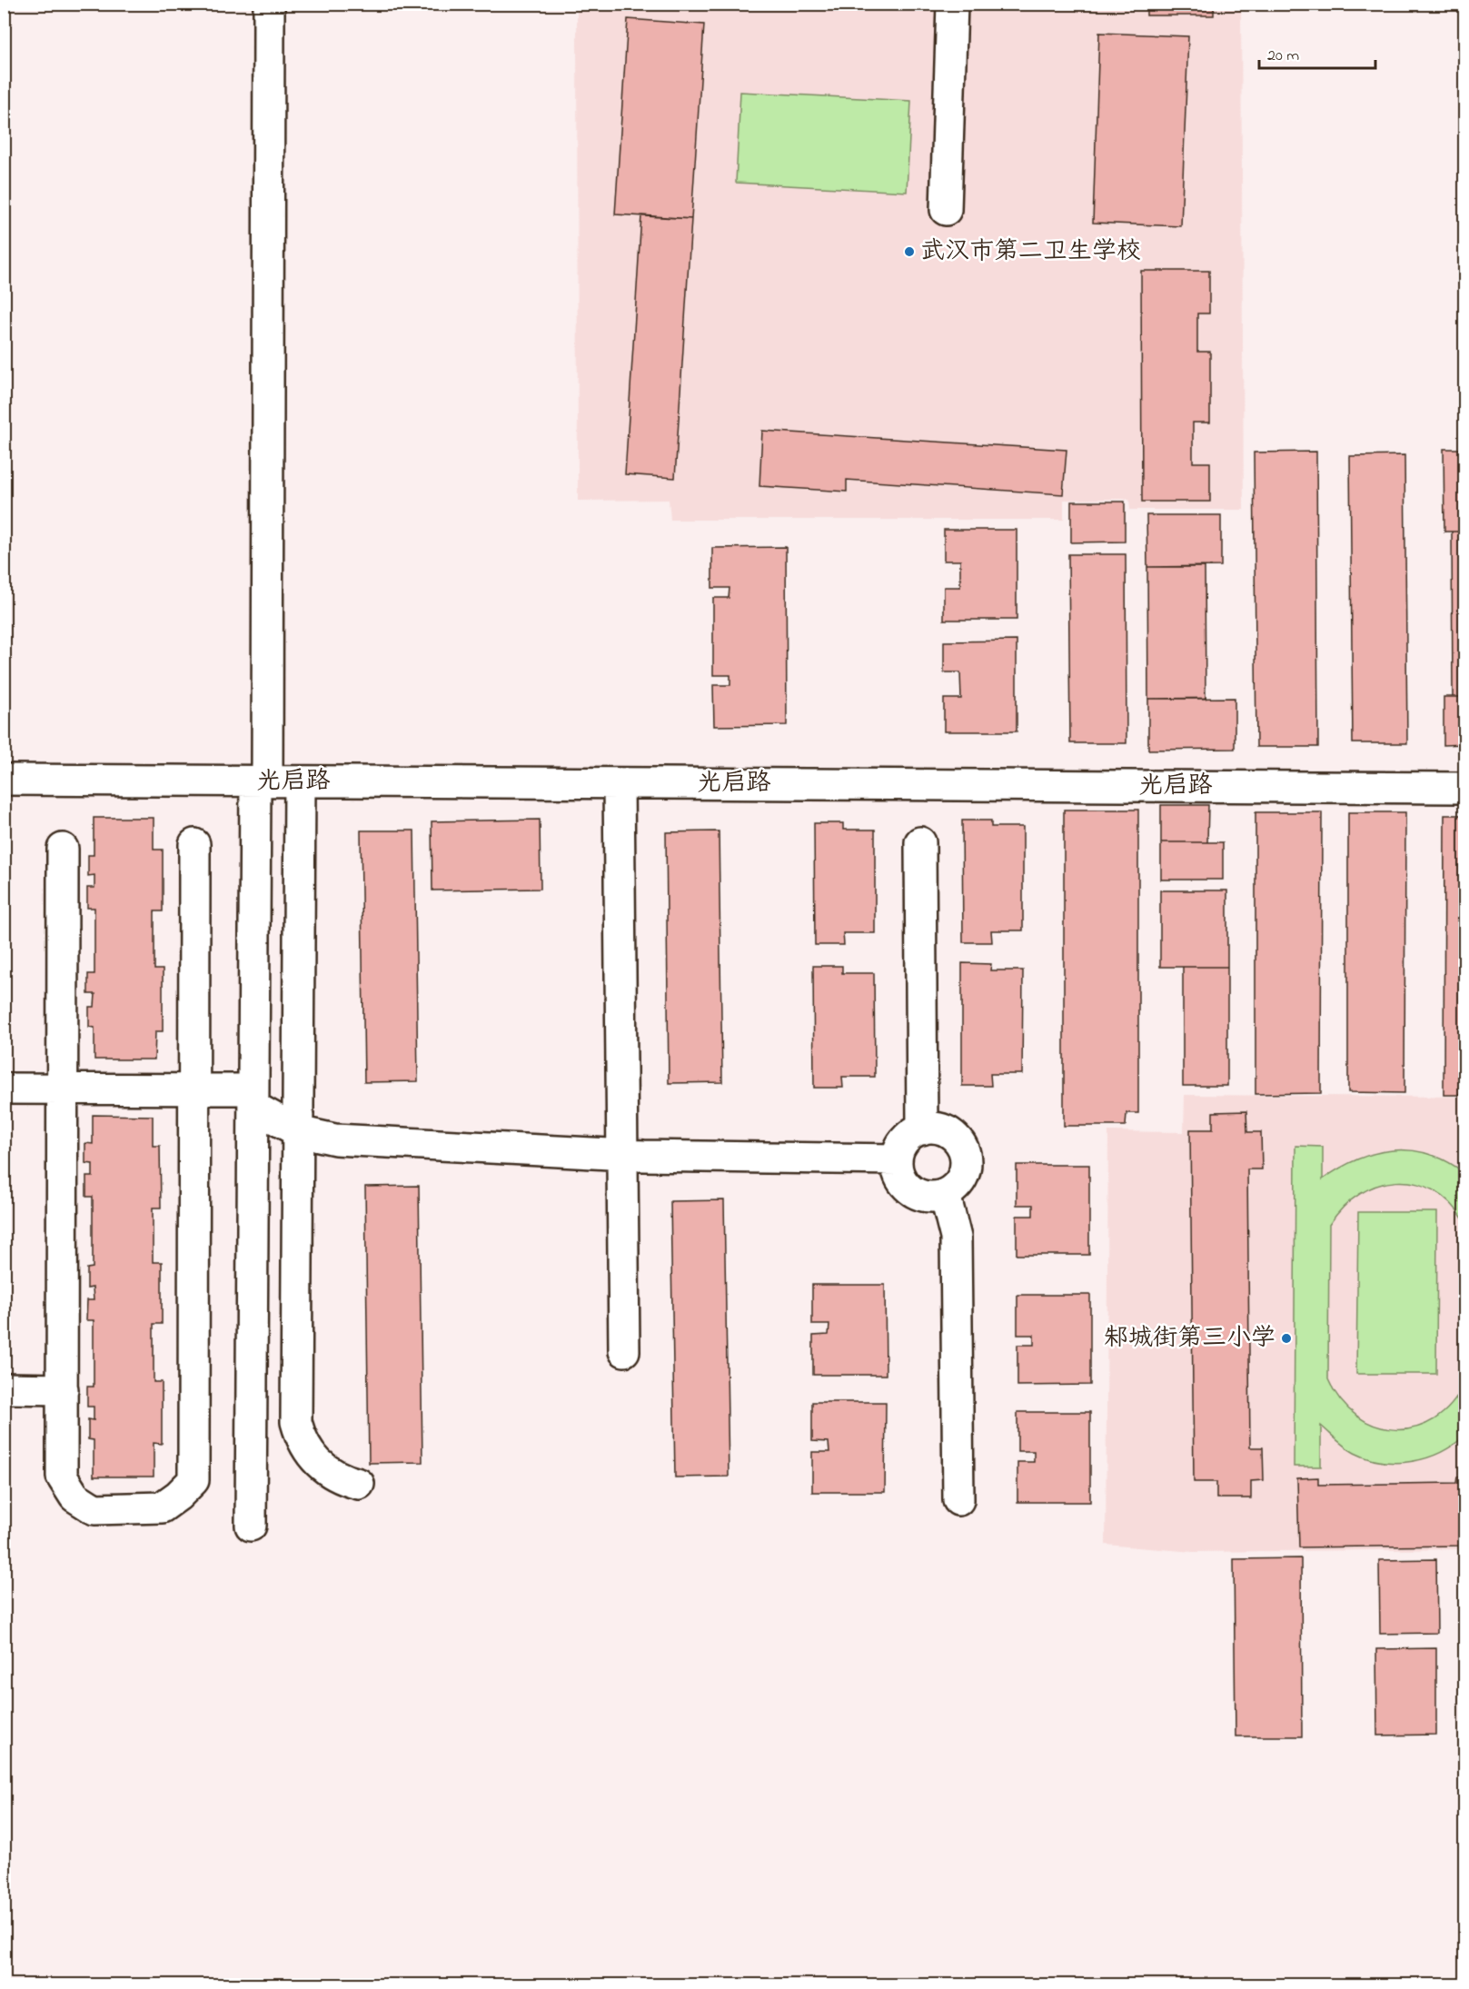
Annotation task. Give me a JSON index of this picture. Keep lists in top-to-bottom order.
{
  "streets": {
    "street": ["光启路"]
  },
  "places": ["武汉市第二卫生学校", "邾城街第三小学"],
  "scale_bar": "20 m"
}
